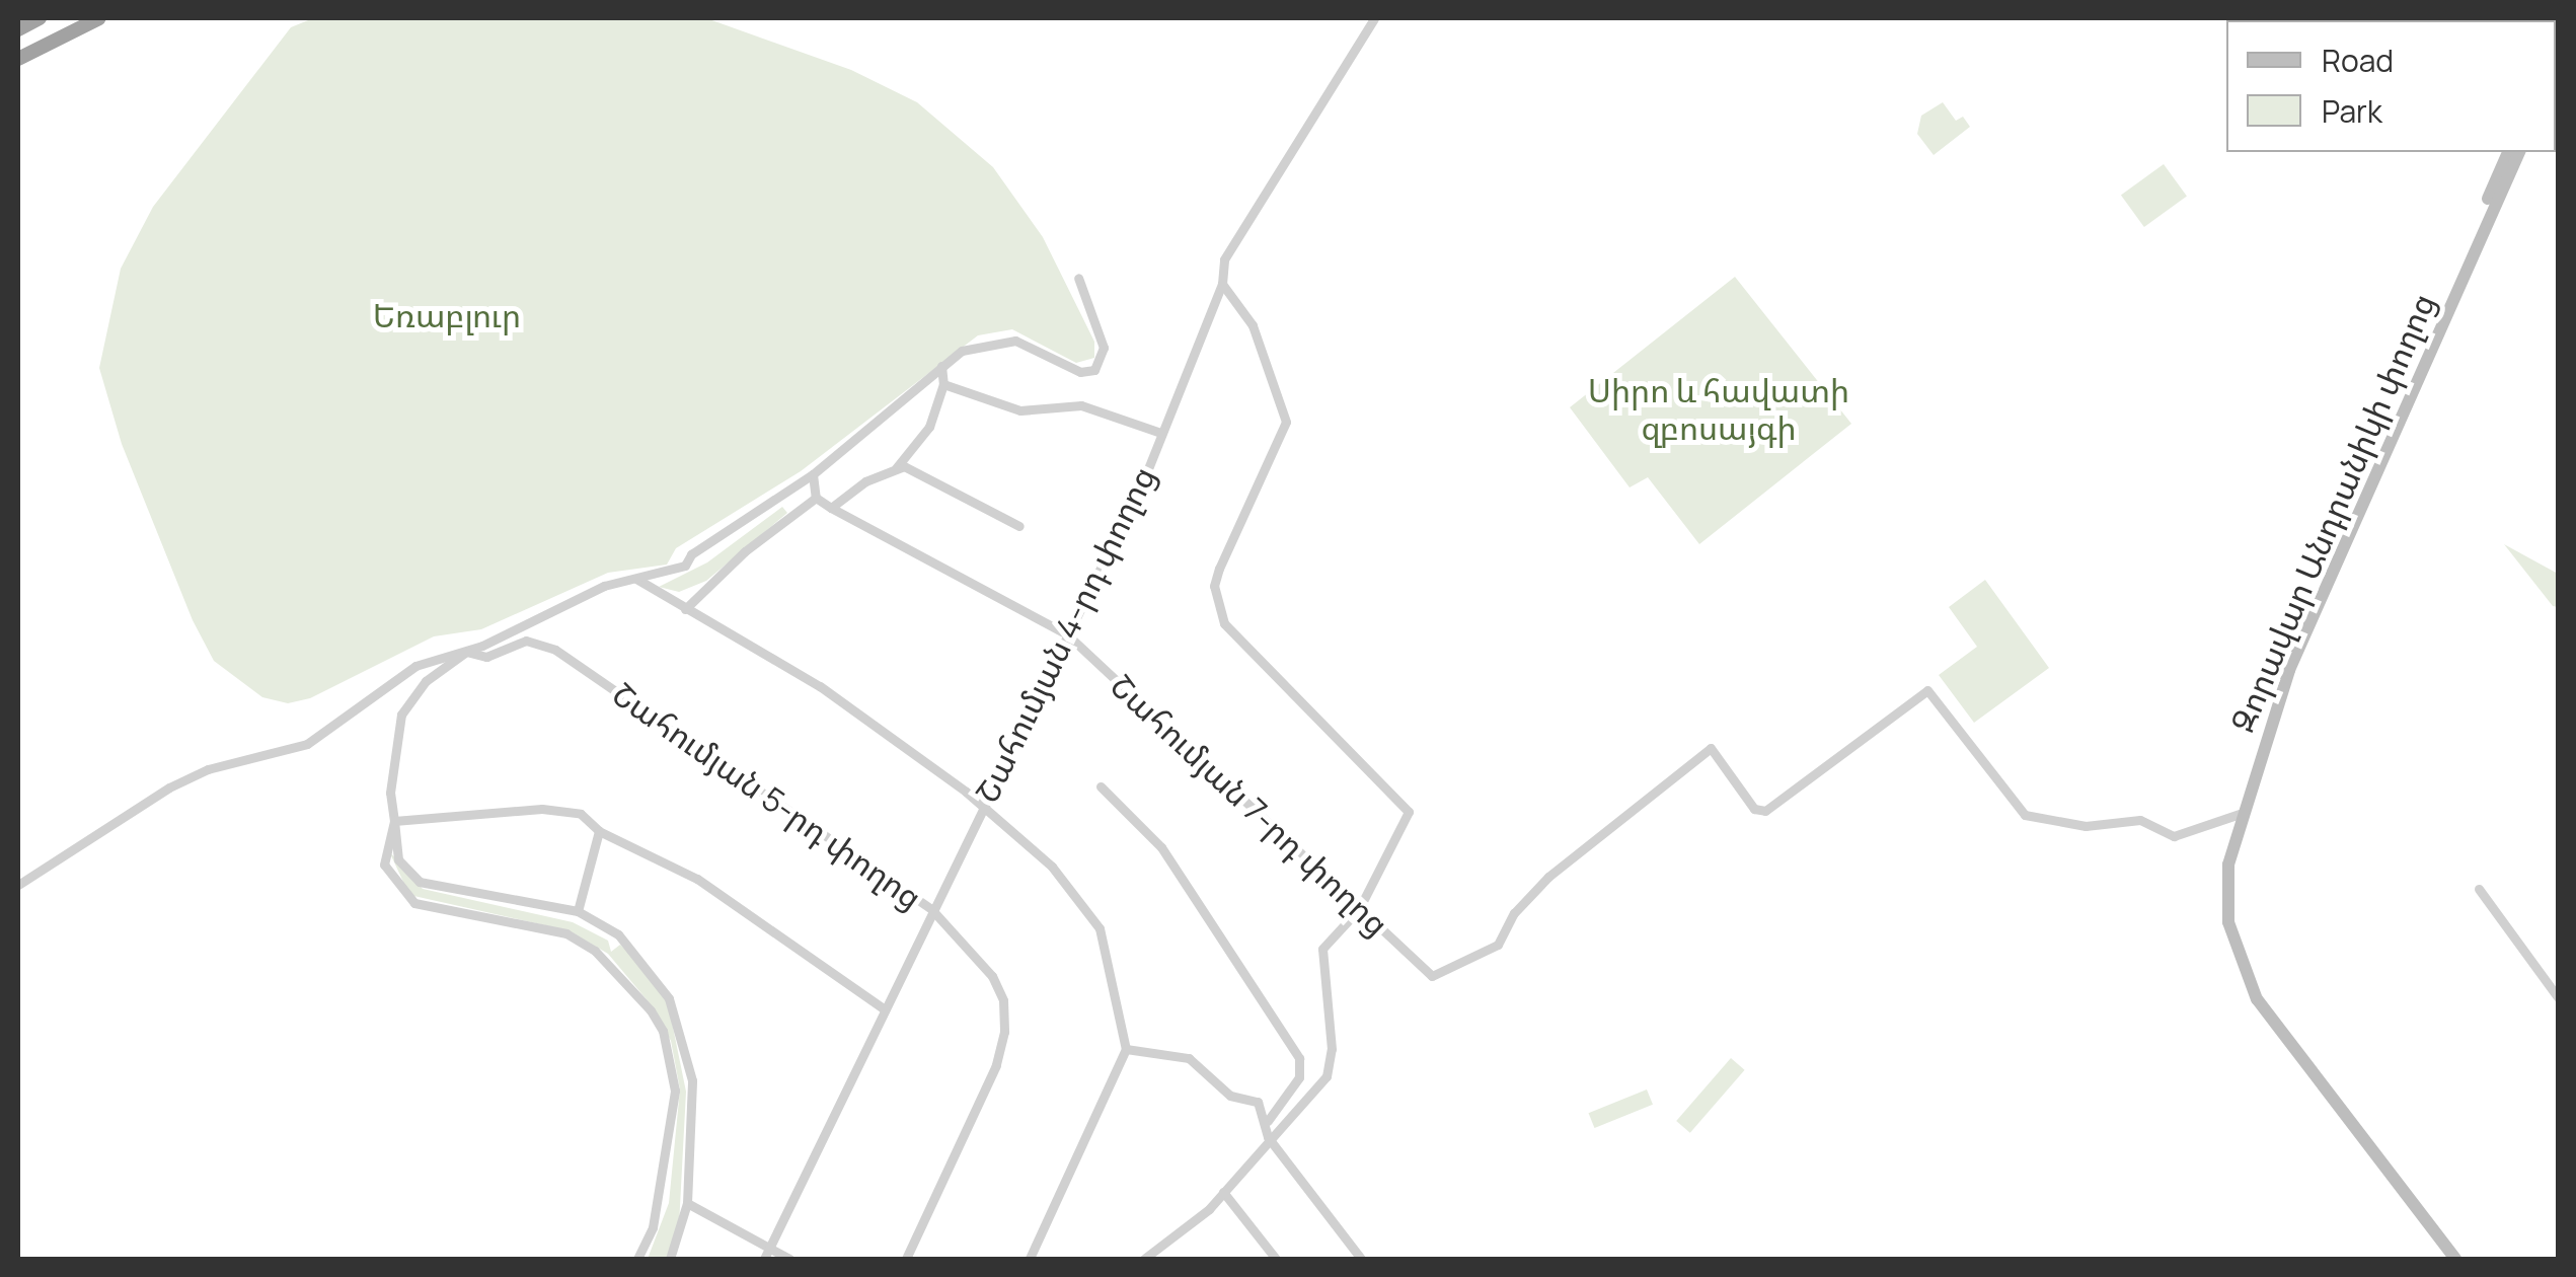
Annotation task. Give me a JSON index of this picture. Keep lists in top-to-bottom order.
{
  "streets": {
    "main road": ["Զորավար Անդրանիկի փողոց"],
    "street": ["Շահումյան 4-րդ փողոց", "Շահումյան 5-րդ փողոց", "Շահումյան 7-րդ փողոց"]
  },
  "crossings": [
    ["Զորավար Անդրանիկի փողոց", "Շահումյան 7-րդ փողոց"],
    ["Շահումյան 4-րդ փողոց", "Շահումյան 5-րդ փողոց"],
    ["Շահումյան 4-րդ փողոց", "Շահումյան 7-րդ փողոց"]
  ],
  "parks": ["Եռաբլուր", "Սիրո և հավատի զբոսայգի"],
  "legend": ["Road", "Park"]
}
